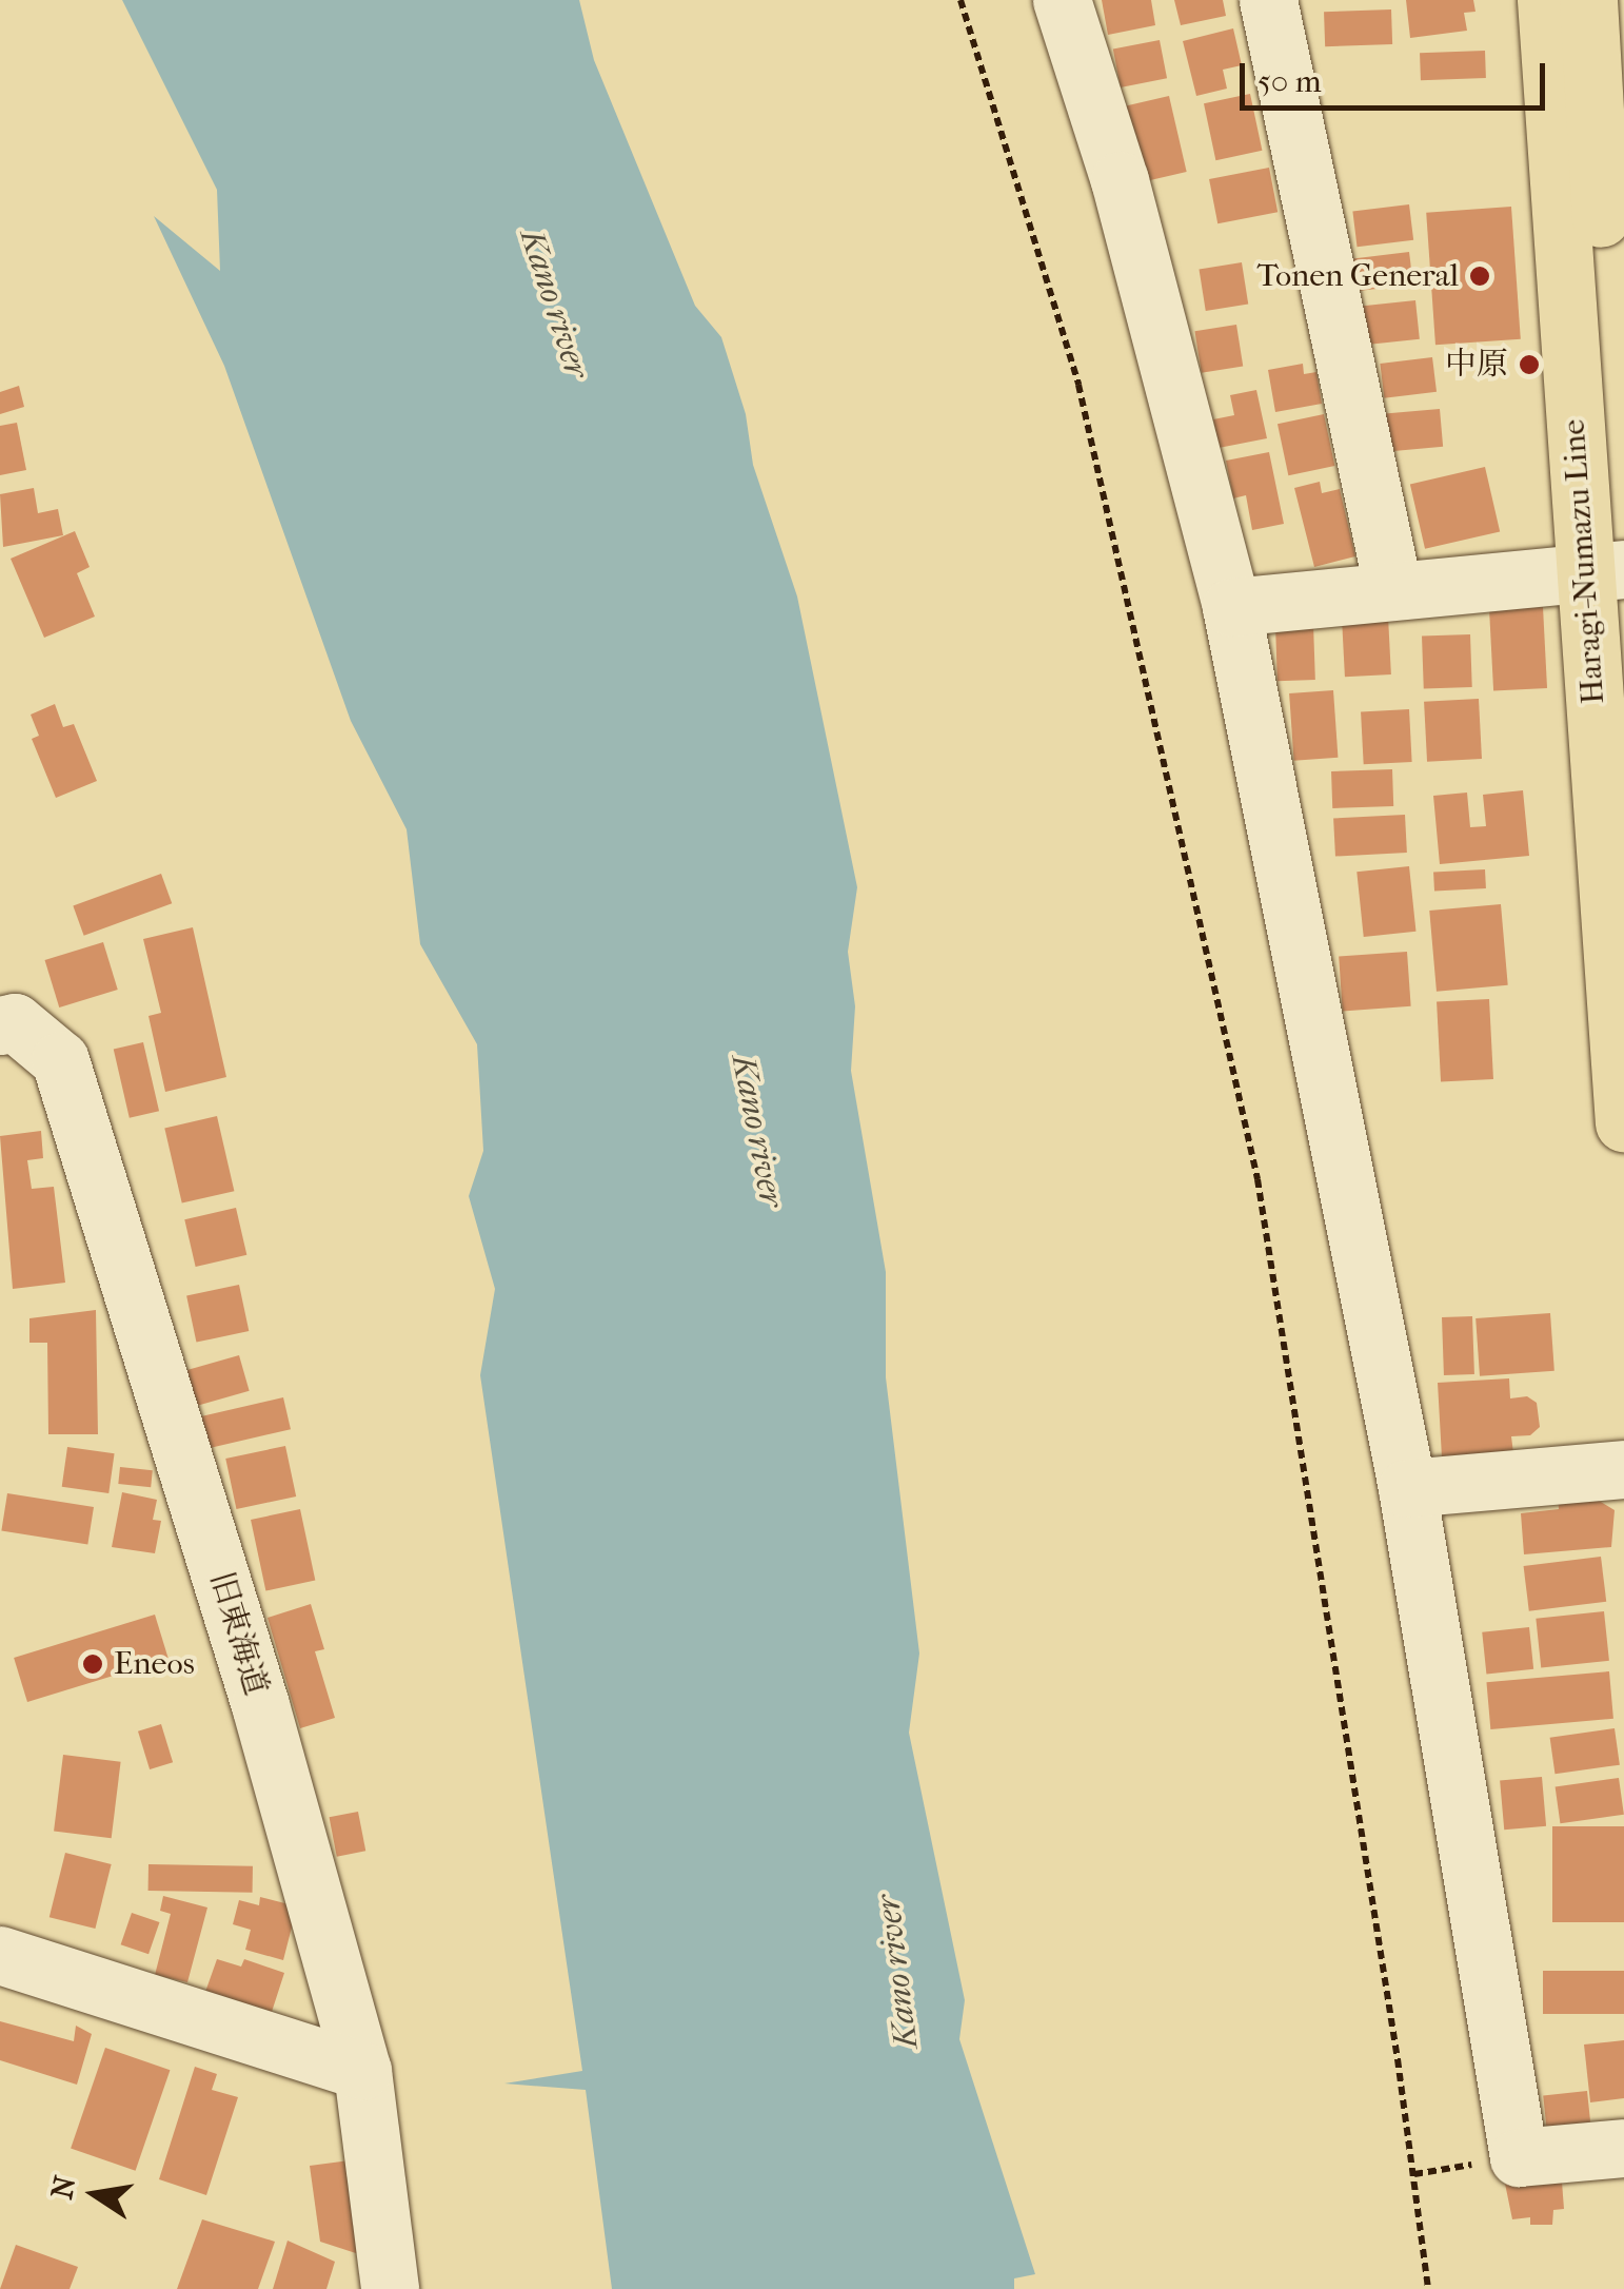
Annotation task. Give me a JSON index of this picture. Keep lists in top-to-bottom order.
{
  "streets": {
    "main road": ["Haragi-Numazu Line"],
    "street": ["旧東海道"]
  },
  "water": ["Kano river"],
  "places": ["Tonen General", "中原", "Eneos"],
  "scale_bar": "50 m",
  "north": "left"
}
